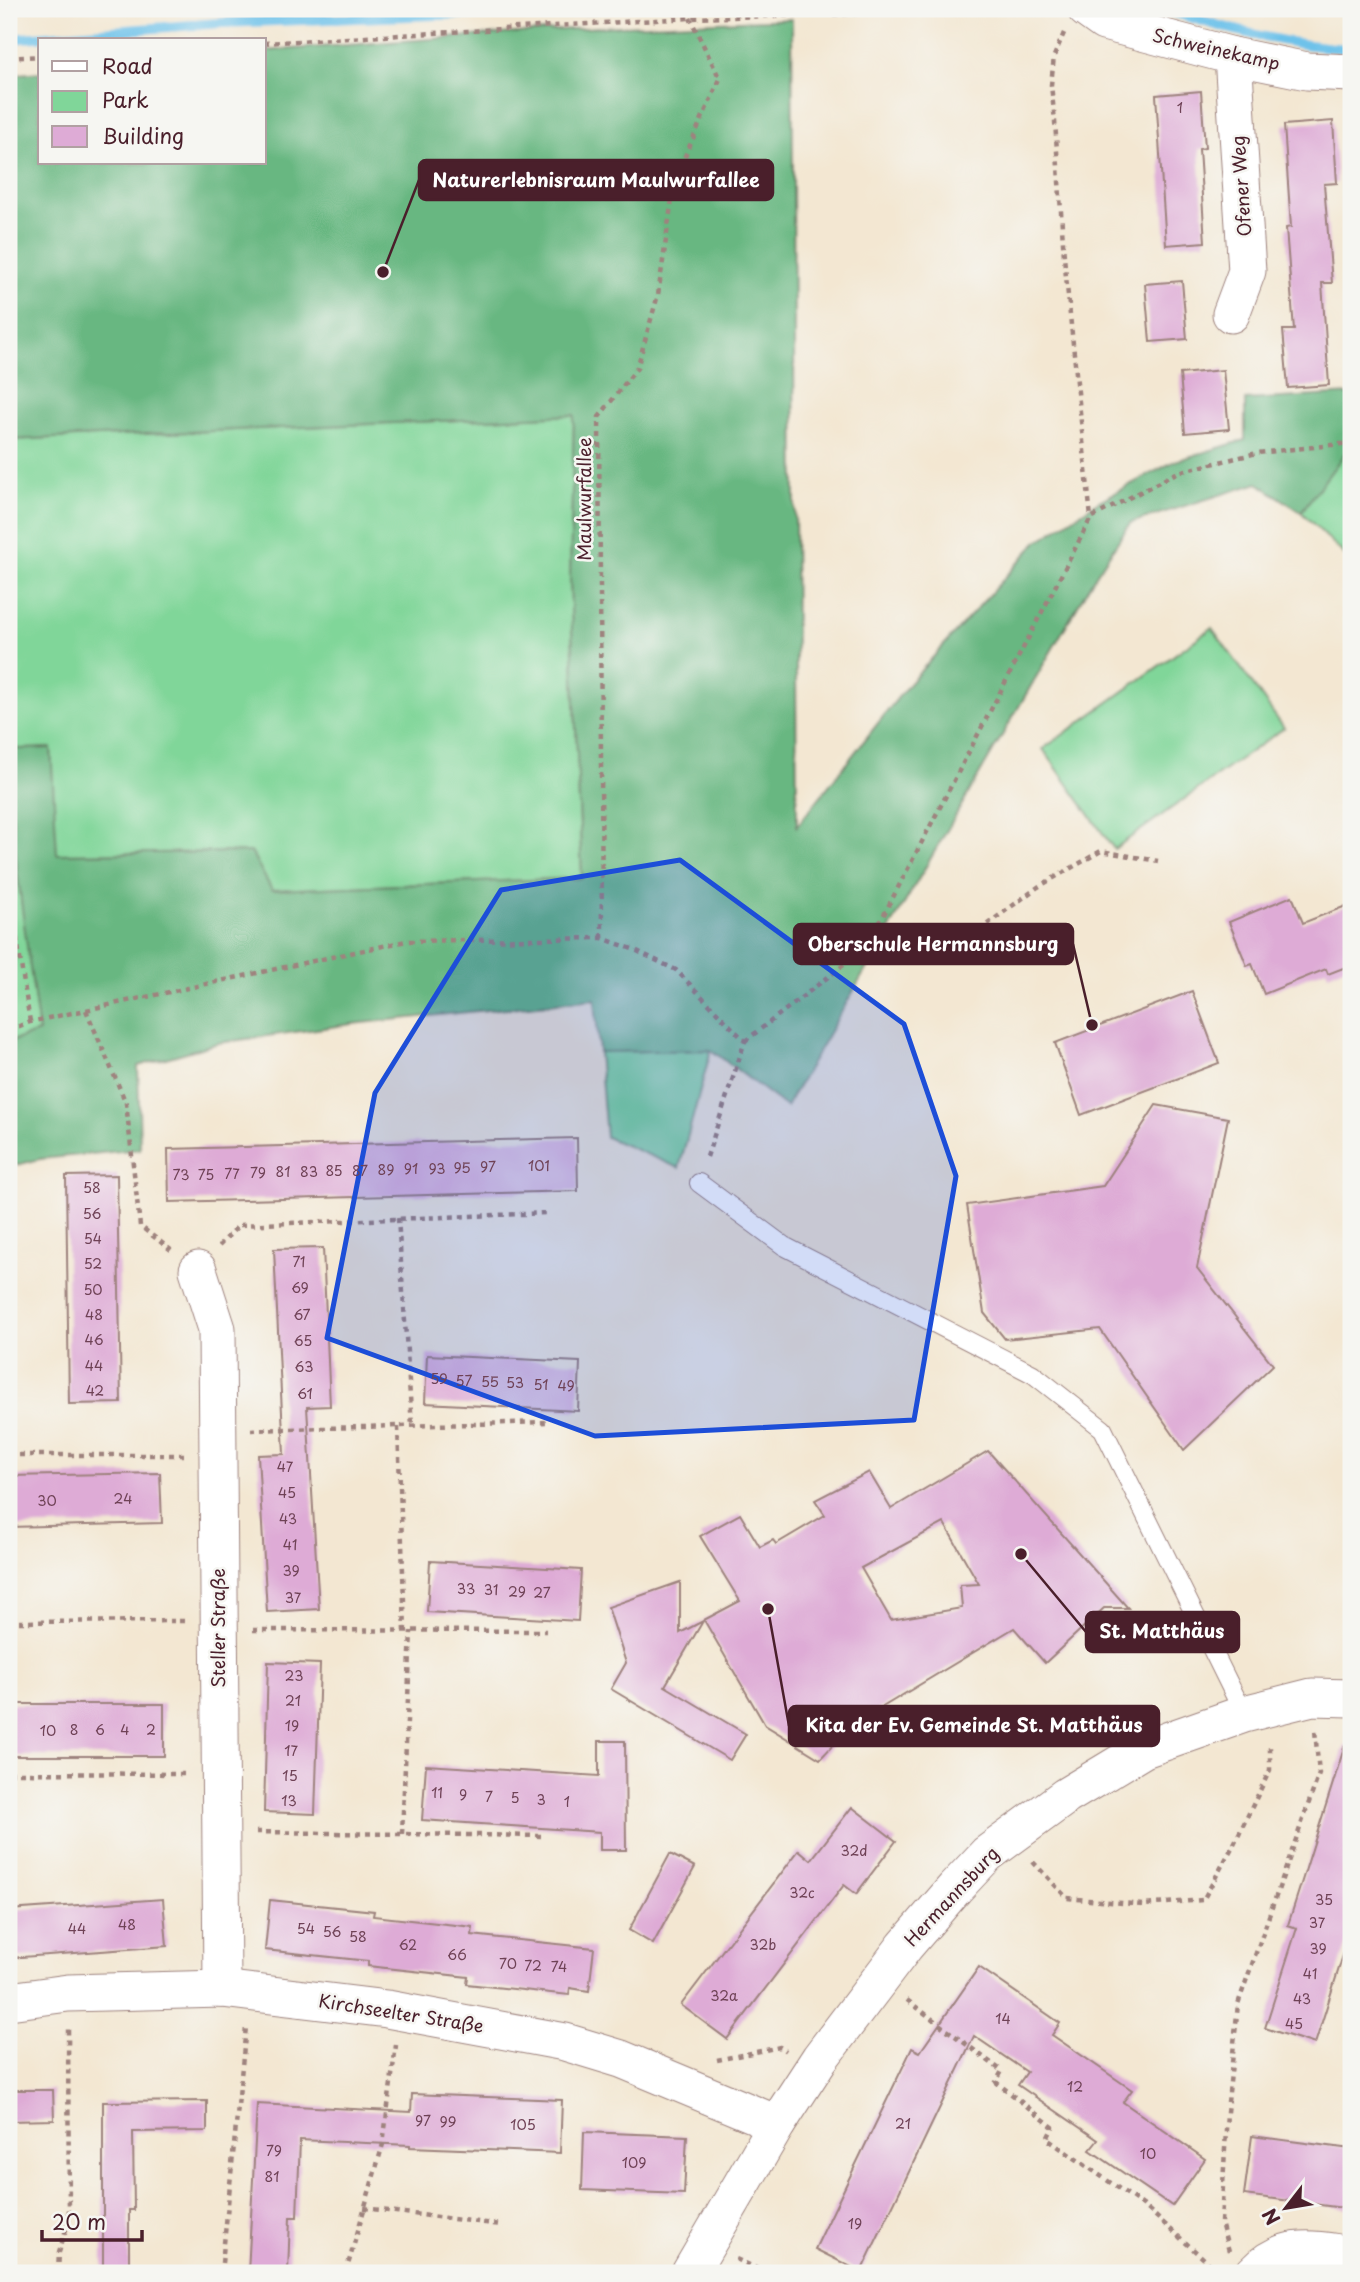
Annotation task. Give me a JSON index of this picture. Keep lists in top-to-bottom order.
{
  "streets": {
    "street": [
      "Schweinekamp",
      "Ofener Weg",
      "Steller Straße",
      "Hermannsburg",
      "Kirchseelter Straße"
    ],
    "path": ["Maulwurfallee"]
  },
  "crossings": [
    ["Schweinekamp", "Ofener Weg"],
    ["Steller Straße", "Kirchseelter Straße"],
    ["Hermannsburg", "Kirchseelter Straße"]
  ],
  "places": [
    "Naturerlebnisraum Maulwurfallee",
    "Oberschule Hermannsburg",
    "St. Matthäus",
    "Kita der Ev. Gemeinde St. Matthäus"
  ],
  "house_numbers": [
    "1",
    "101",
    "97",
    "95",
    "91",
    "93",
    "89",
    "85",
    "87",
    "81",
    "83",
    "79",
    "77",
    "73",
    "75",
    "58",
    "56",
    "54",
    "71",
    "52",
    "69",
    "50",
    "48",
    "67",
    "46",
    "65",
    "44",
    "63",
    "59",
    "57",
    "55",
    "53",
    "51",
    "49",
    "42",
    "61",
    "47",
    "45",
    "24",
    "30",
    "43",
    "41",
    "39",
    "33",
    "31",
    "29",
    "27",
    "37",
    "23",
    "21",
    "19",
    "8",
    "6",
    "4",
    "2",
    "10",
    "17",
    "15",
    "11",
    "9",
    "7",
    "5",
    "3",
    "13",
    "1",
    "32d",
    "32c",
    "35",
    "37",
    "48",
    "44",
    "54",
    "56",
    "58",
    "62",
    "32b",
    "39",
    "66",
    "70",
    "72",
    "74",
    "41",
    "32a",
    "43",
    "14",
    "45",
    "12",
    "97",
    "99",
    "21",
    "105",
    "79",
    "10",
    "109",
    "81",
    "19"
  ],
  "legend": ["Road", "Park", "Building"],
  "scale_bar": "20 m",
  "north": "bottom left"
}
